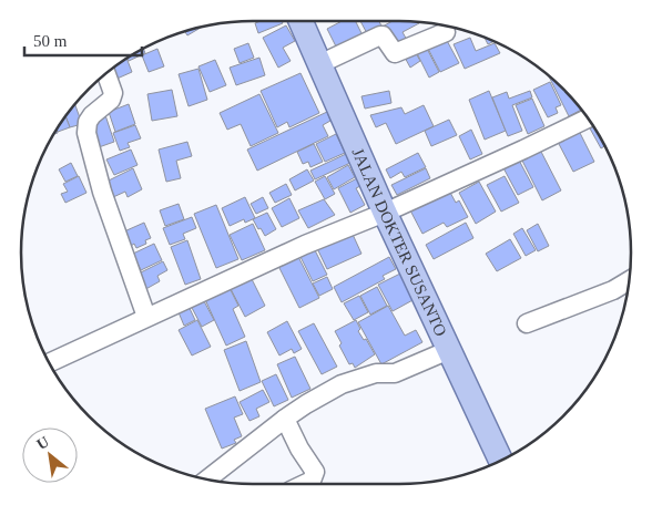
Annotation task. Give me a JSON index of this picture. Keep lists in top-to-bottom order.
{
  "streets": {
    "main road": ["JALAN DOKTER SUSANTO"]
  },
  "scale_bar": "50 m",
  "north": "top left"
}
